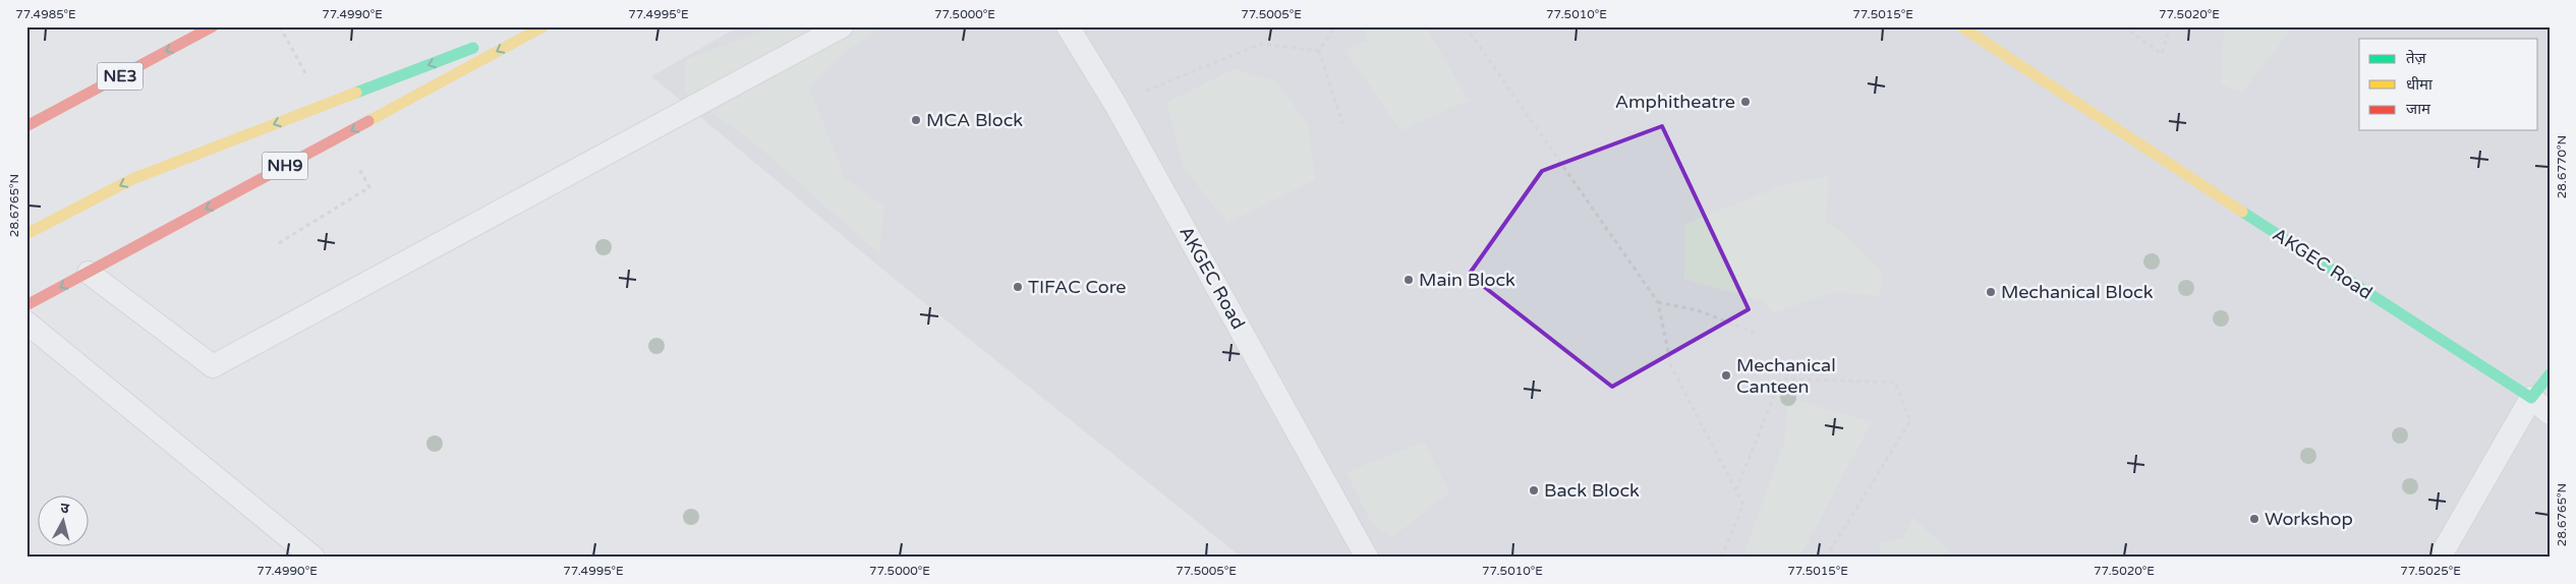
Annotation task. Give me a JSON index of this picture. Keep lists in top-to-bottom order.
{
  "streets": {
    "main road": ["NE3", "NH9", "AKGEC Road"]
  },
  "places": [
    "Amphitheatre",
    "MCA Block",
    "Main Block",
    "TIFAC Core",
    "Mechanical Block",
    "Mechanical Canteen",
    "Back Block",
    "Workshop"
  ],
  "legend": ["तेज़", "धीमा", "जाम"],
  "north": "top",
  "coordinates": [
    "77.4985°E",
    "77.4990°E",
    "77.4995°E",
    "77.5000°E",
    "77.5005°E",
    "77.5010°E",
    "77.5015°E",
    "77.5020°E",
    "28.6770°N",
    "28.6765°N",
    "77.5025°E"
  ]
}
